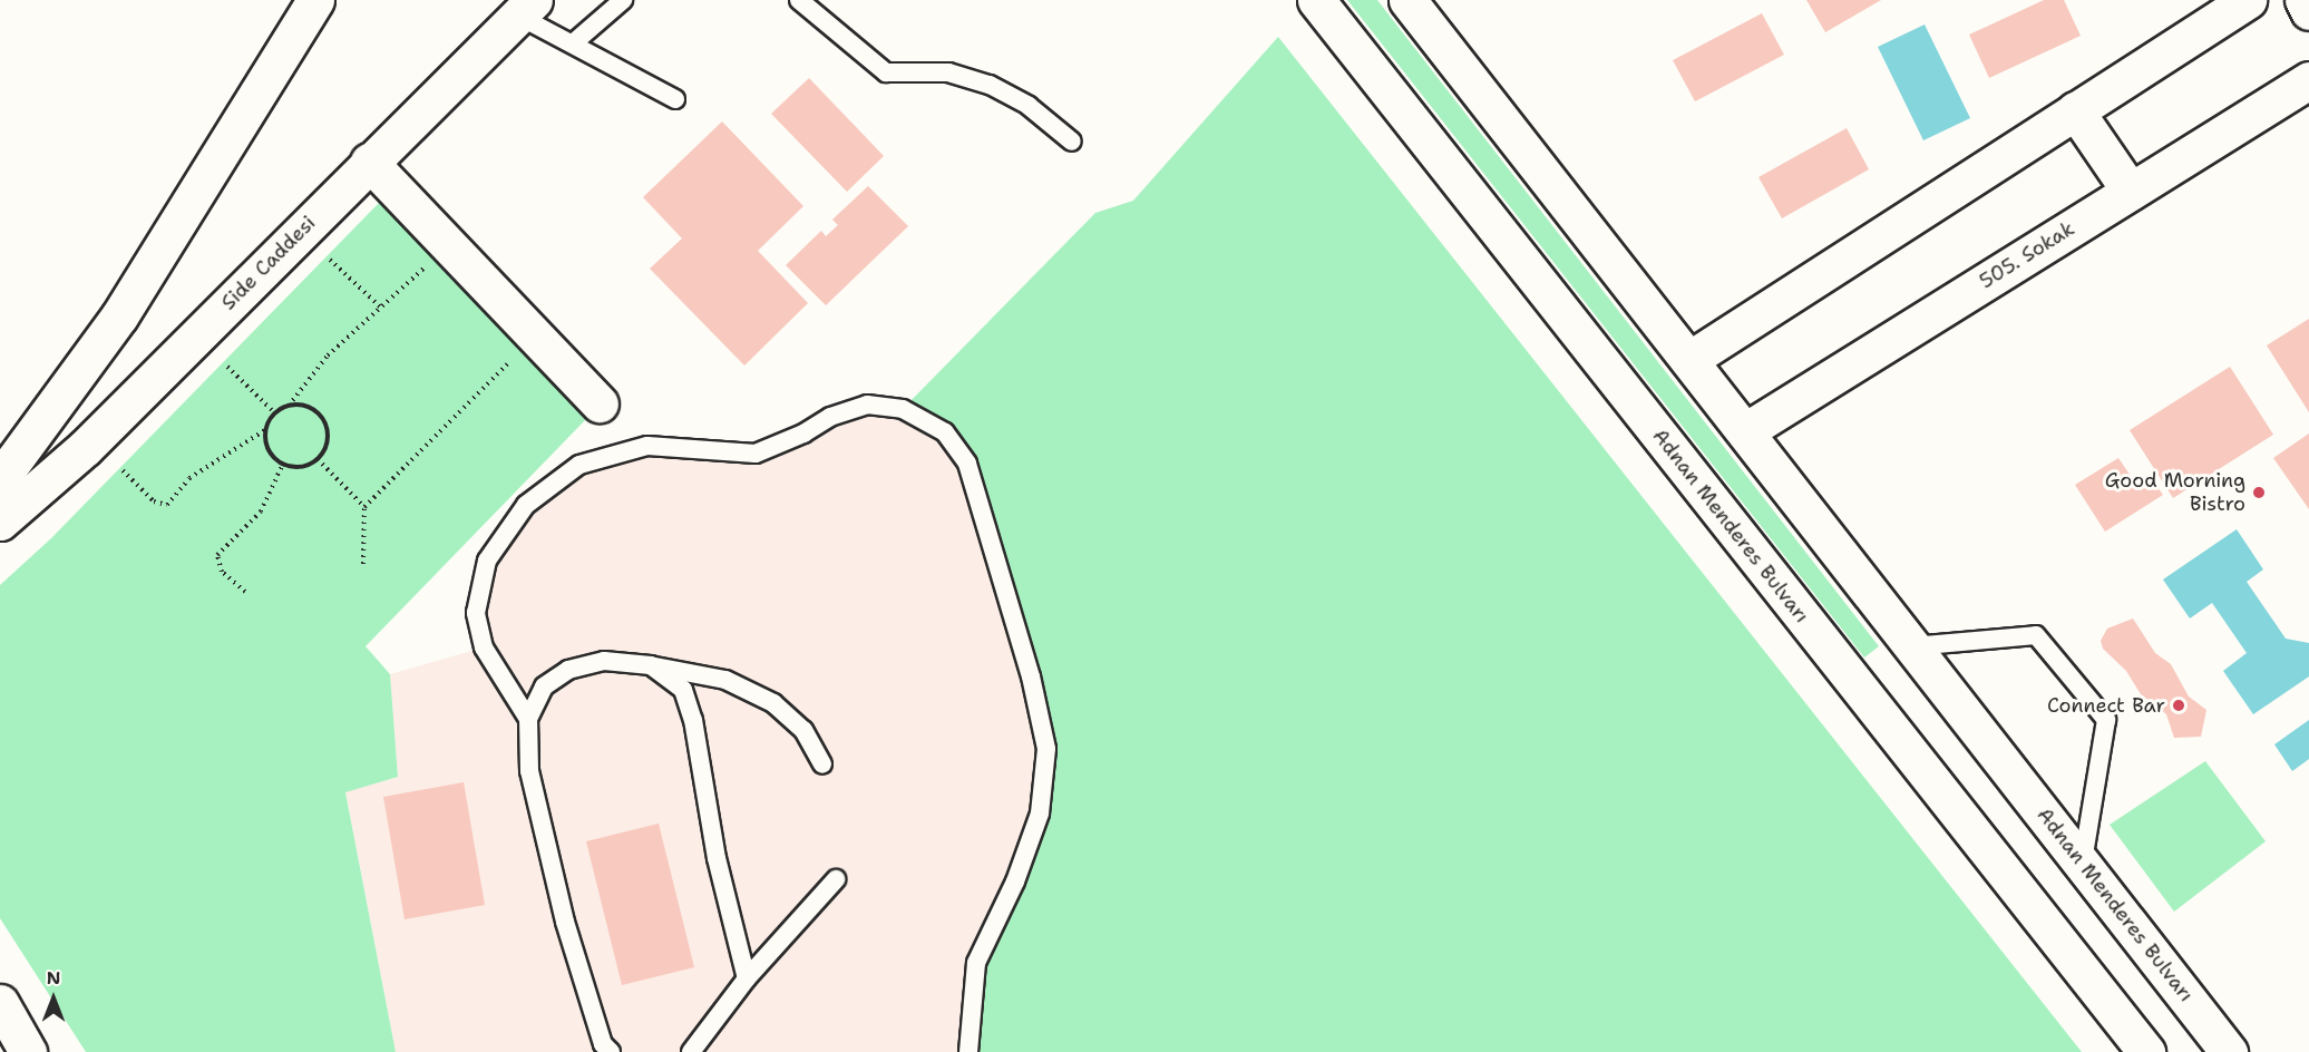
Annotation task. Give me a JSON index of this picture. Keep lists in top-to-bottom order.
{
  "streets": {
    "main road": ["505. Sokak", "Side Caddesi", "Adnan Menderes Bulvarı"]
  },
  "crossings": [
    ["505. Sokak", "Adnan Menderes Bulvarı"]
  ],
  "places": ["Good Morning Bistro", "Connect Bar"],
  "north": "top"
}
